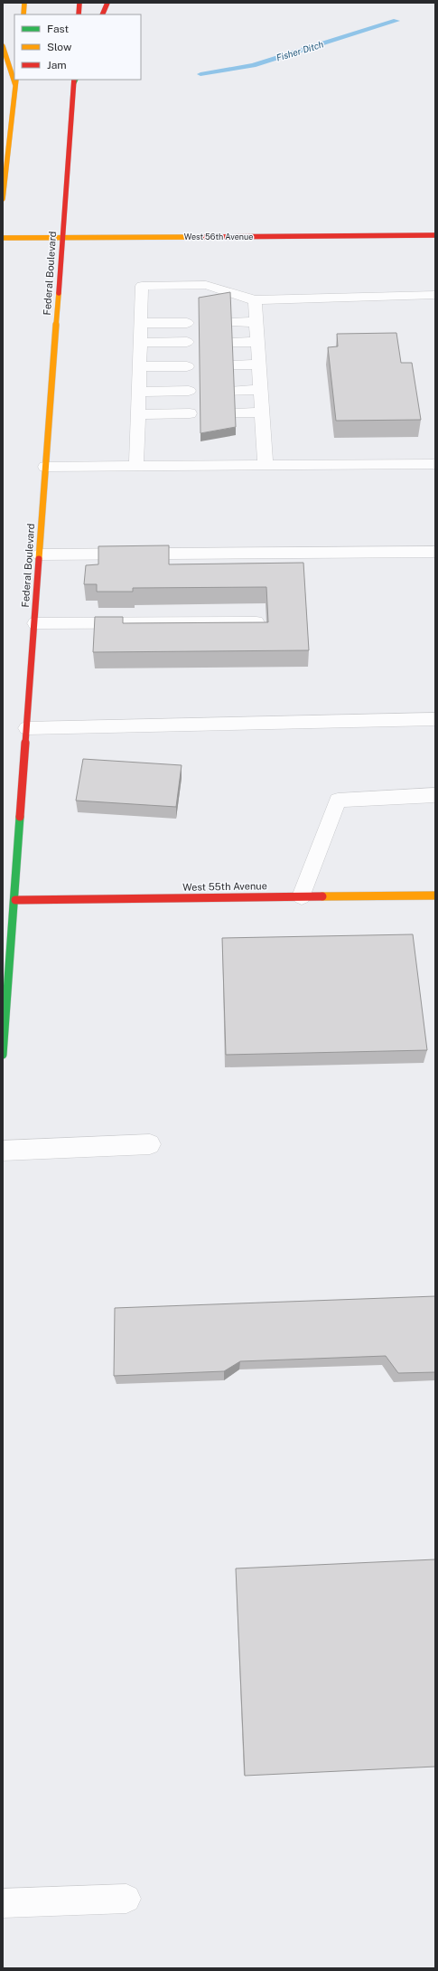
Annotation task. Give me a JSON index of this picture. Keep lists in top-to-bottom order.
{
  "streets": {
    "main road": ["West 56th Avenue", "Federal Boulevard", "West 55th Avenue"]
  },
  "crossings": [
    ["West 56th Avenue", "Federal Boulevard"],
    ["Federal Boulevard", "West 55th Avenue"]
  ],
  "water": ["Fisher Ditch"],
  "legend": ["Fast", "Slow", "Jam"]
}
